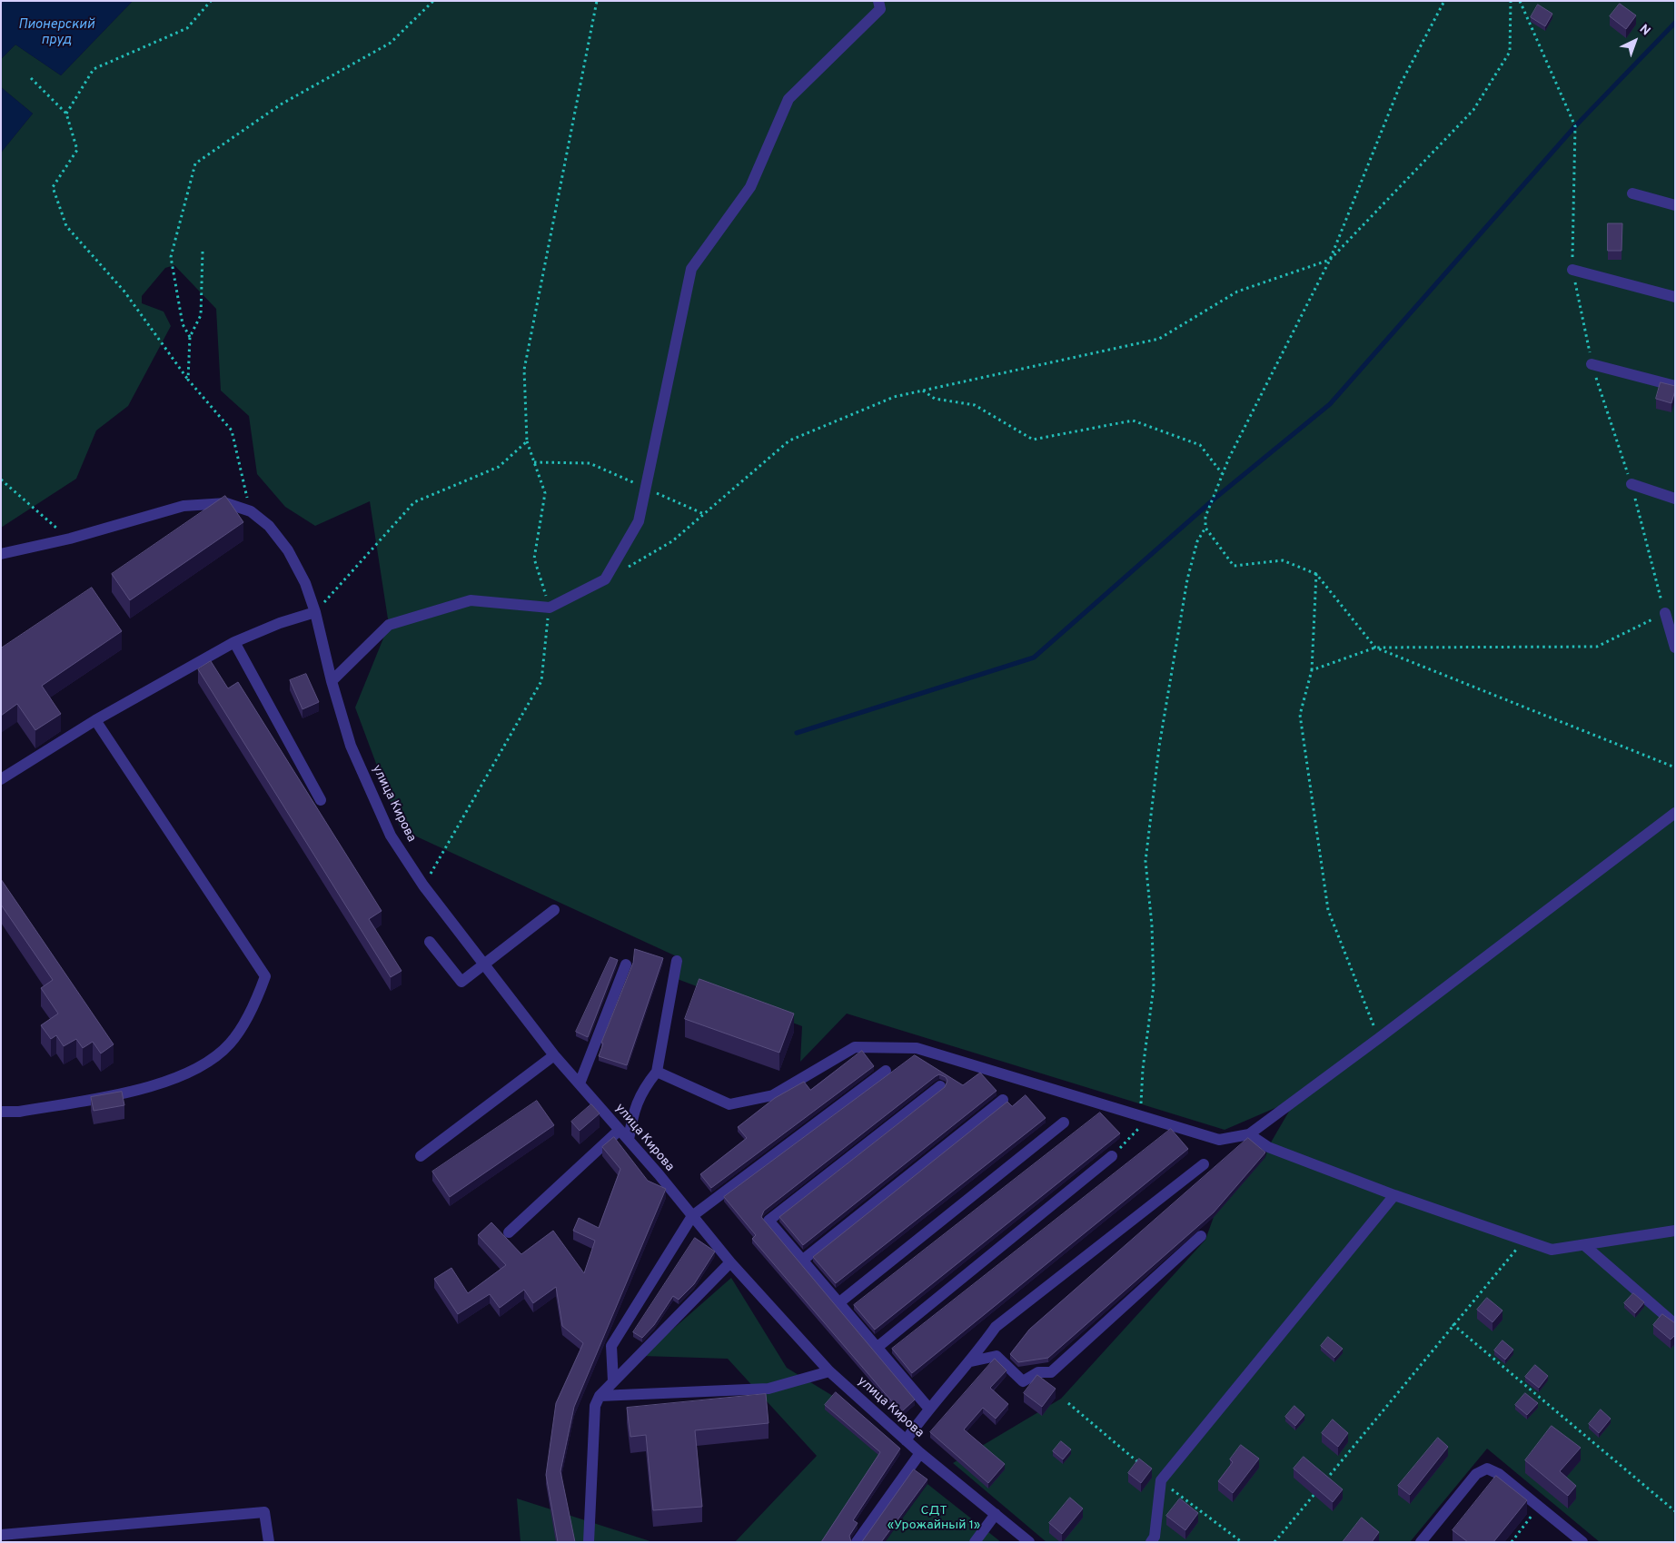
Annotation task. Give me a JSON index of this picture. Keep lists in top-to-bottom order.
{
  "streets": {
    "street": ["улица Кирова"]
  },
  "water": ["Пионерский пруд"],
  "parks": ["СДТ «Урожайный 1»"],
  "north": "top right"
}
